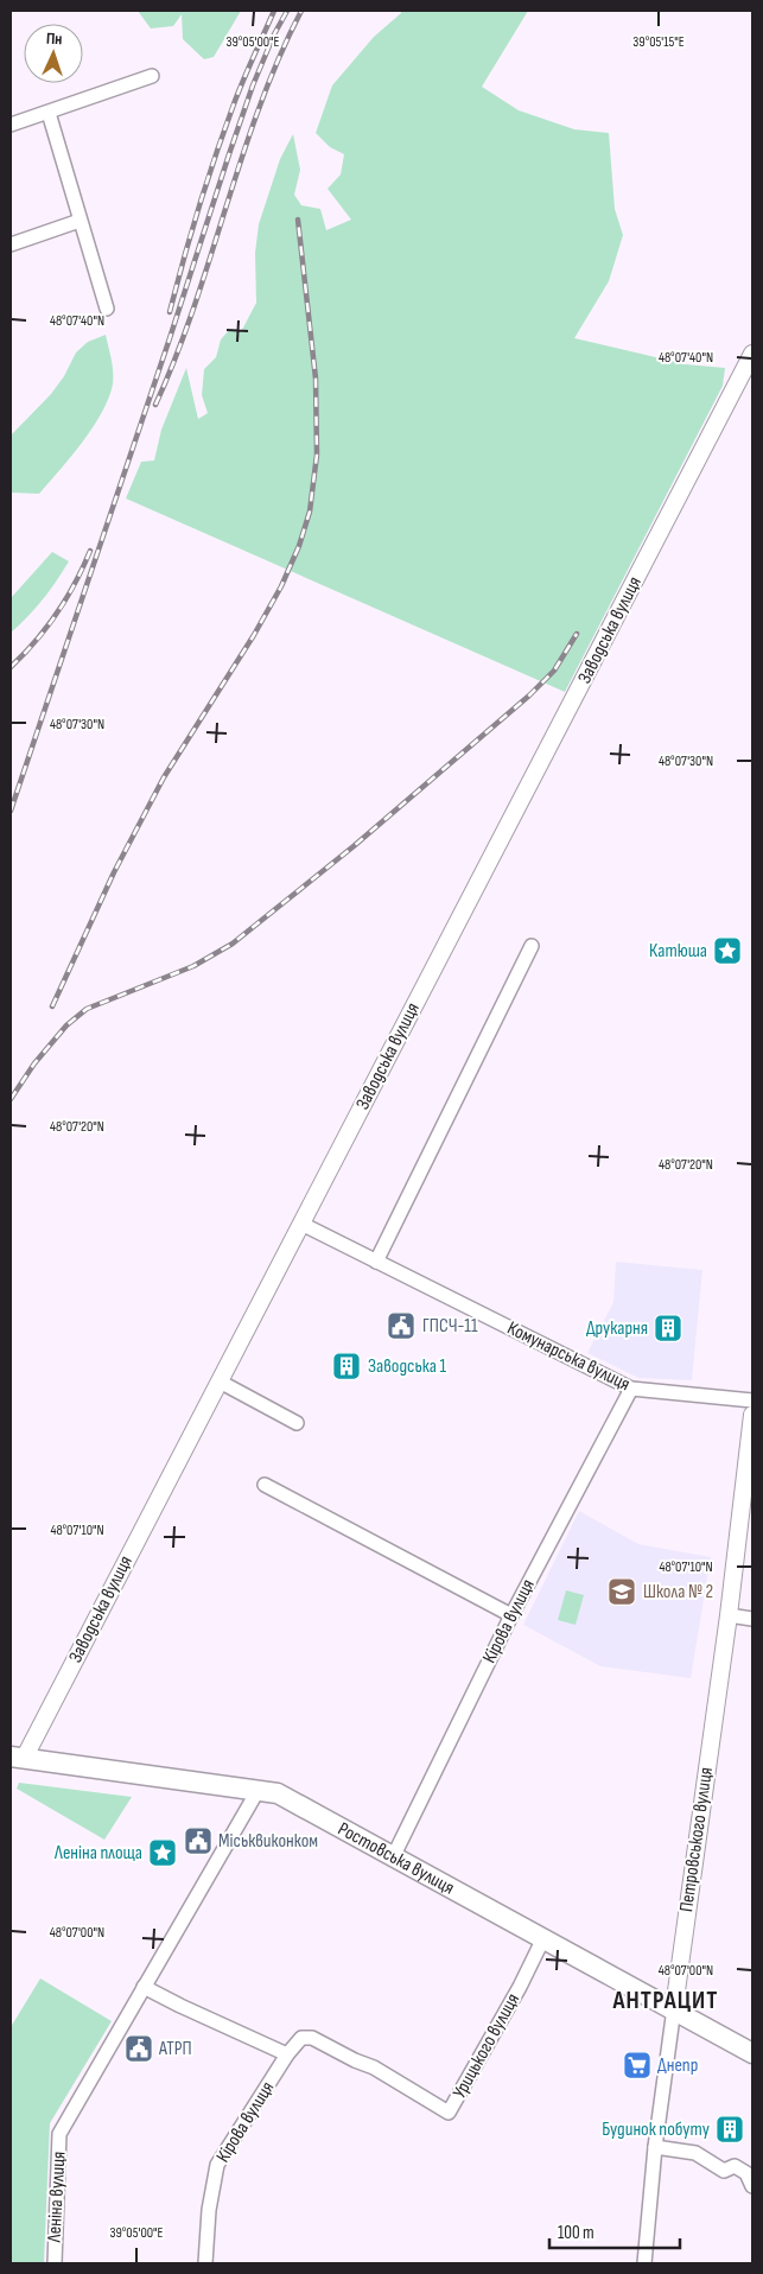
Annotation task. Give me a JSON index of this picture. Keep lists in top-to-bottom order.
{
  "streets": {
    "highway": ["Ростовська вулиця"],
    "main road": ["Заводська вулиця", "Петровського вулиця"],
    "street": [
      "Комунарська вулиця",
      "Кірова вулиця",
      "Урицького вулиця",
      "Леніна вулиця"
    ]
  },
  "crossings": [
    ["Заводська вулиця", "Комунарська вулиця"],
    ["Заводська вулиця", "Ростовська вулиця"],
    ["Комунарська вулиця", "Кірова вулиця"],
    ["Кірова вулиця", "Ростовська вулиця"],
    ["Кірова вулиця", "Урицького вулиця"],
    ["Петровського вулиця", "Ростовська вулиця"],
    ["Ростовська вулиця", "Урицького вулиця"],
    ["Ростовська вулиця", "Леніна вулиця"]
  ],
  "districts": ["АНТРАЦИТ"],
  "places": {
    "place": ["Катюша", "Леніна площа"],
    "public building": ["ГПСЧ-11", "Міськвиконком", "АТРП"],
    "building": ["Друкарня", "Заводська 1", "Будинок побуту"],
    "school or university": ["Школа № 2"],
    "supermarket": ["Днепр"]
  },
  "scale_bar": "100 m",
  "north": "top",
  "coordinates": [
    "39°05'00\"E",
    "39°05'15\"E",
    "48°07'40\"N",
    "48°07'30\"N",
    "48°07'20\"N",
    "48°07'10\"N",
    "48°07'00\"N"
  ]
}
